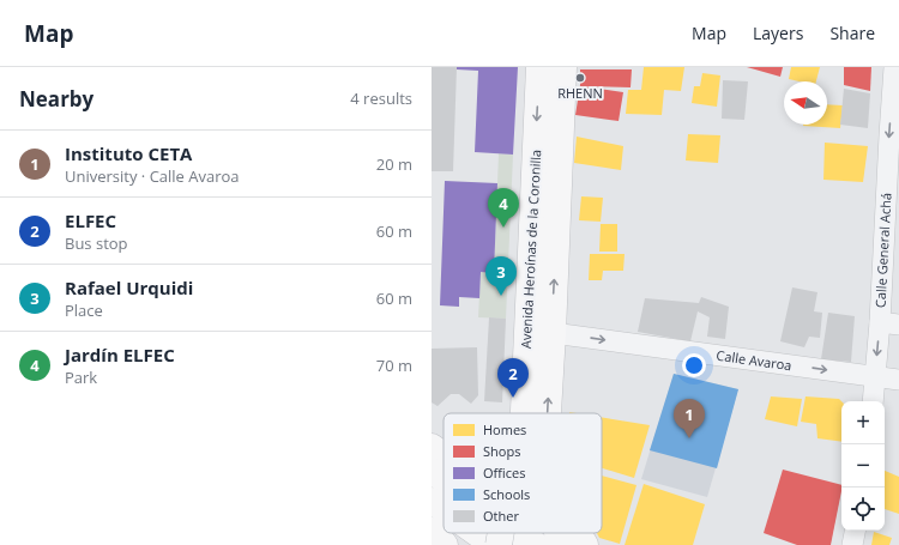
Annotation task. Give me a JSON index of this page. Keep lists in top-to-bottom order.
{
  "streets": {
    "main road": ["Avenida Heroínas de la Coronilla"],
    "street": ["Calle General Achá", "Calle Avaroa"]
  },
  "crossings": [
    ["Avenida Heroínas de la Coronilla", "Calle Avaroa"],
    ["Calle General Achá", "Calle Avaroa"]
  ],
  "one_way": ["Calle General Achá", "Calle Avaroa"],
  "places": ["RHENN"],
  "legend": [
    "Homes",
    "Shops",
    "Offices",
    "Schools",
    "Other"
  ],
  "north": "left",
  "page": {
    "header": "Map",
    "nav": ["Map", "Layers", "Share"],
    "heading": ["Nearby", "4 results"],
    "list": [
      {
        "mark": "1",
        "name": "Instituto CETA",
        "note": "University · Calle Avaroa",
        "value": "20 m"
      },
      {
        "mark": "2",
        "name": "ELFEC",
        "note": "Bus stop",
        "value": "60 m"
      },
      {
        "mark": "3",
        "name": "Rafael Urquidi",
        "note": "Place",
        "value": "60 m"
      },
      {
        "mark": "4",
        "name": "Jardín ELFEC",
        "note": "Park",
        "value": "70 m"
      }
    ],
    "pins": [
      "4",
      "3",
      "2",
      "1"
    ],
    "map_buttons": ["+", "−"]
  }
}
